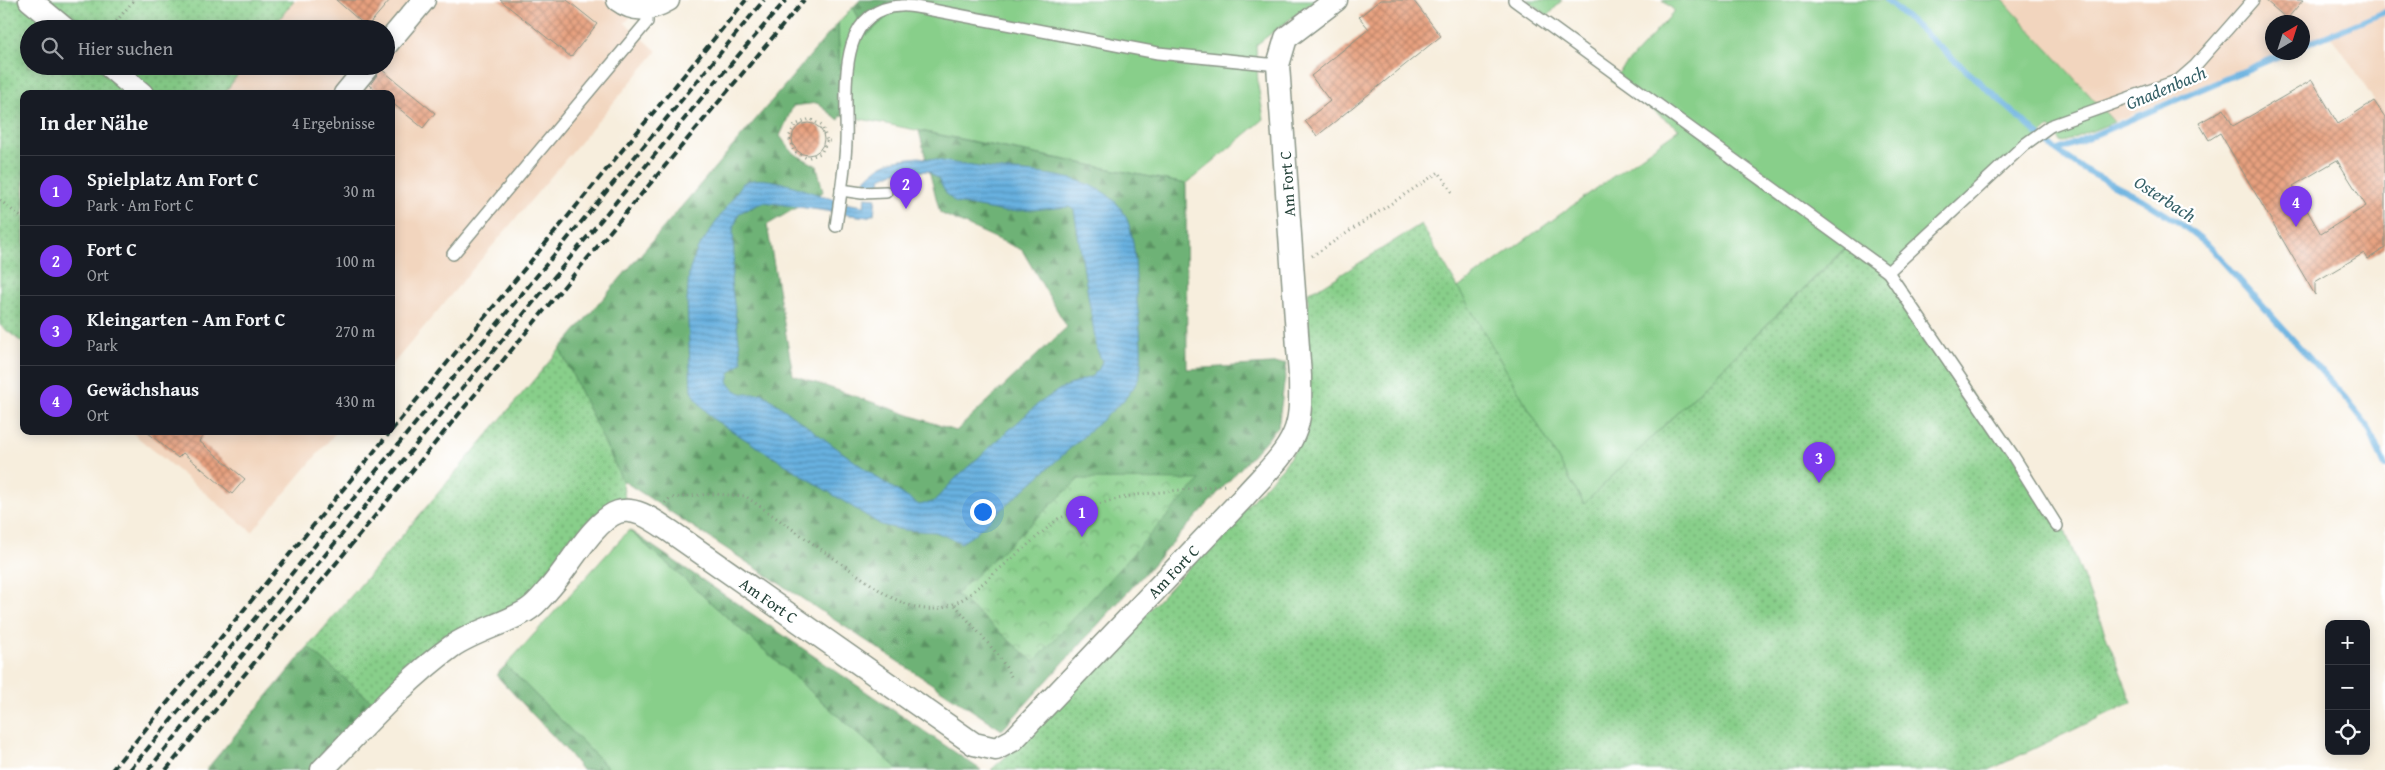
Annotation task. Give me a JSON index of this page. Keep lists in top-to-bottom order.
{
  "streets": {
    "street": ["Am Fort C"]
  },
  "water": ["Gnadenbach", "Osterbach"],
  "north": "top right",
  "page": {
    "search": "Hier suchen",
    "heading": ["In der Nähe", "4 Ergebnisse"],
    "list": [
      {
        "mark": "1",
        "name": "Spielplatz Am Fort C",
        "note": "Park · Am Fort C",
        "value": "30 m"
      },
      {
        "mark": "2",
        "name": "Fort C",
        "note": "Ort",
        "value": "100 m"
      },
      {
        "mark": "3",
        "name": "Kleingarten - Am Fort C",
        "note": "Park",
        "value": "270 m"
      },
      {
        "mark": "4",
        "name": "Gewächshaus",
        "note": "Ort",
        "value": "430 m"
      }
    ],
    "pins": [
      "2",
      "4",
      "3",
      "1"
    ],
    "map_buttons": ["+", "−"]
  }
}
